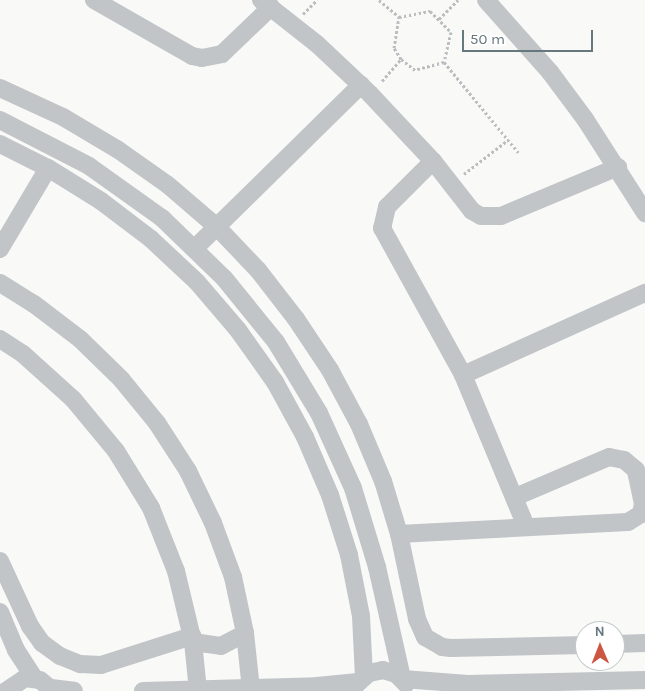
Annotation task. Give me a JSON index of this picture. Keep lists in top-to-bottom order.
{
  "scale_bar": "50 m",
  "north": "top"
}
